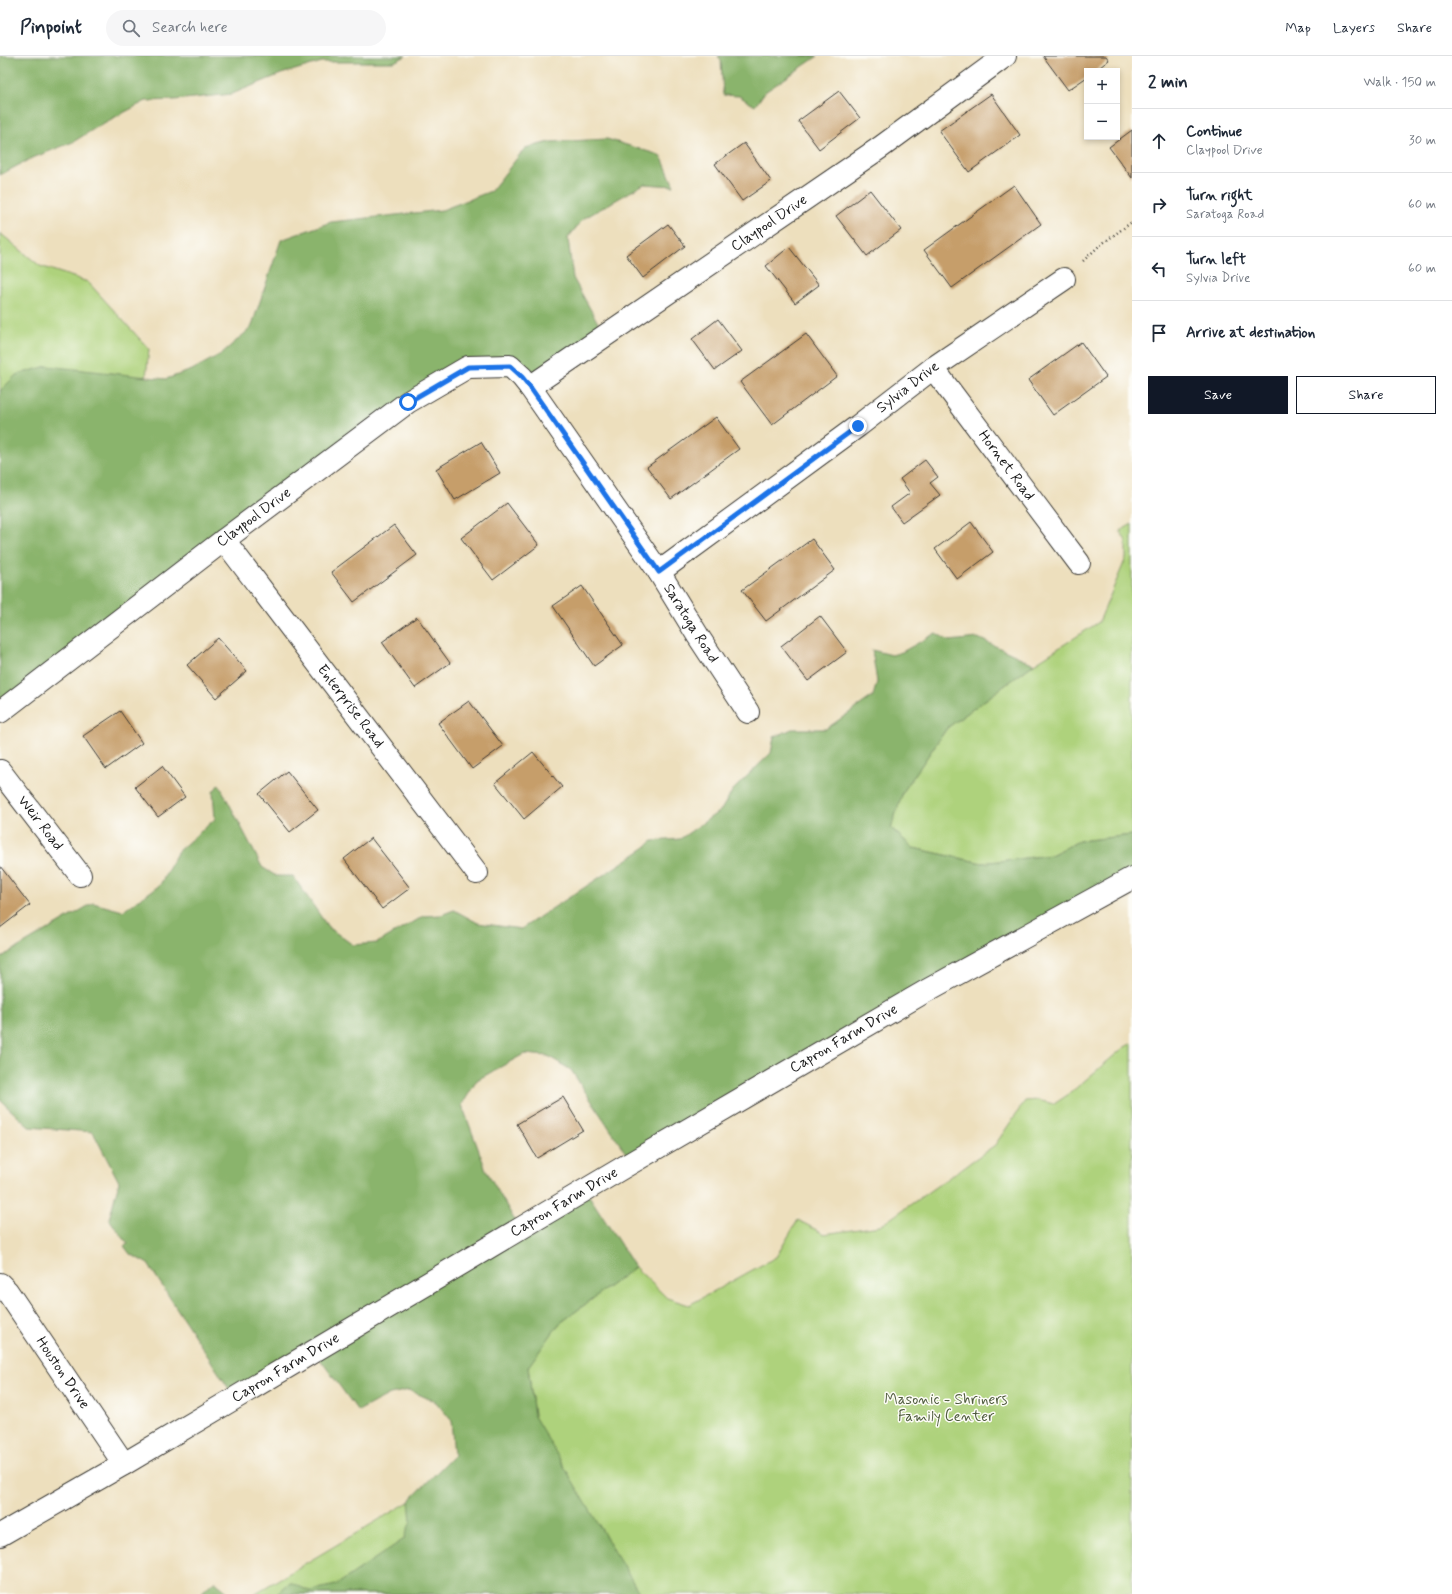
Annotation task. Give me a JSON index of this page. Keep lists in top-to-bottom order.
{
  "streets": {
    "street": [
      "Claypool Drive",
      "Sylvia Drive",
      "Hornet Road",
      "Saratoga Road",
      "Enterprise Road",
      "Weir Road",
      "Capron Farm Drive",
      "Houston Drive"
    ]
  },
  "crossings": [
    ["Claypool Drive", "Saratoga Road"],
    ["Claypool Drive", "Enterprise Road"],
    ["Sylvia Drive", "Hornet Road"],
    ["Sylvia Drive", "Saratoga Road"],
    ["Capron Farm Drive", "Houston Drive"]
  ],
  "parks": ["Masonic - Shriners Family Center"],
  "page": {
    "header": "Pinpoint",
    "search": "Search here",
    "nav": ["Map", "Layers", "Share"],
    "heading": ["2 min", "Walk · 150 m"],
    "map_buttons": ["+", "−"],
    "list": [
      ["Continue", "Claypool Drive", "30 m"],
      ["Turn right", "Saratoga Road", "60 m"],
      ["Turn left", "Sylvia Drive", "60 m"],
      "Arrive at destination"
    ],
    "buttons": ["Save", "Share"]
  }
}
